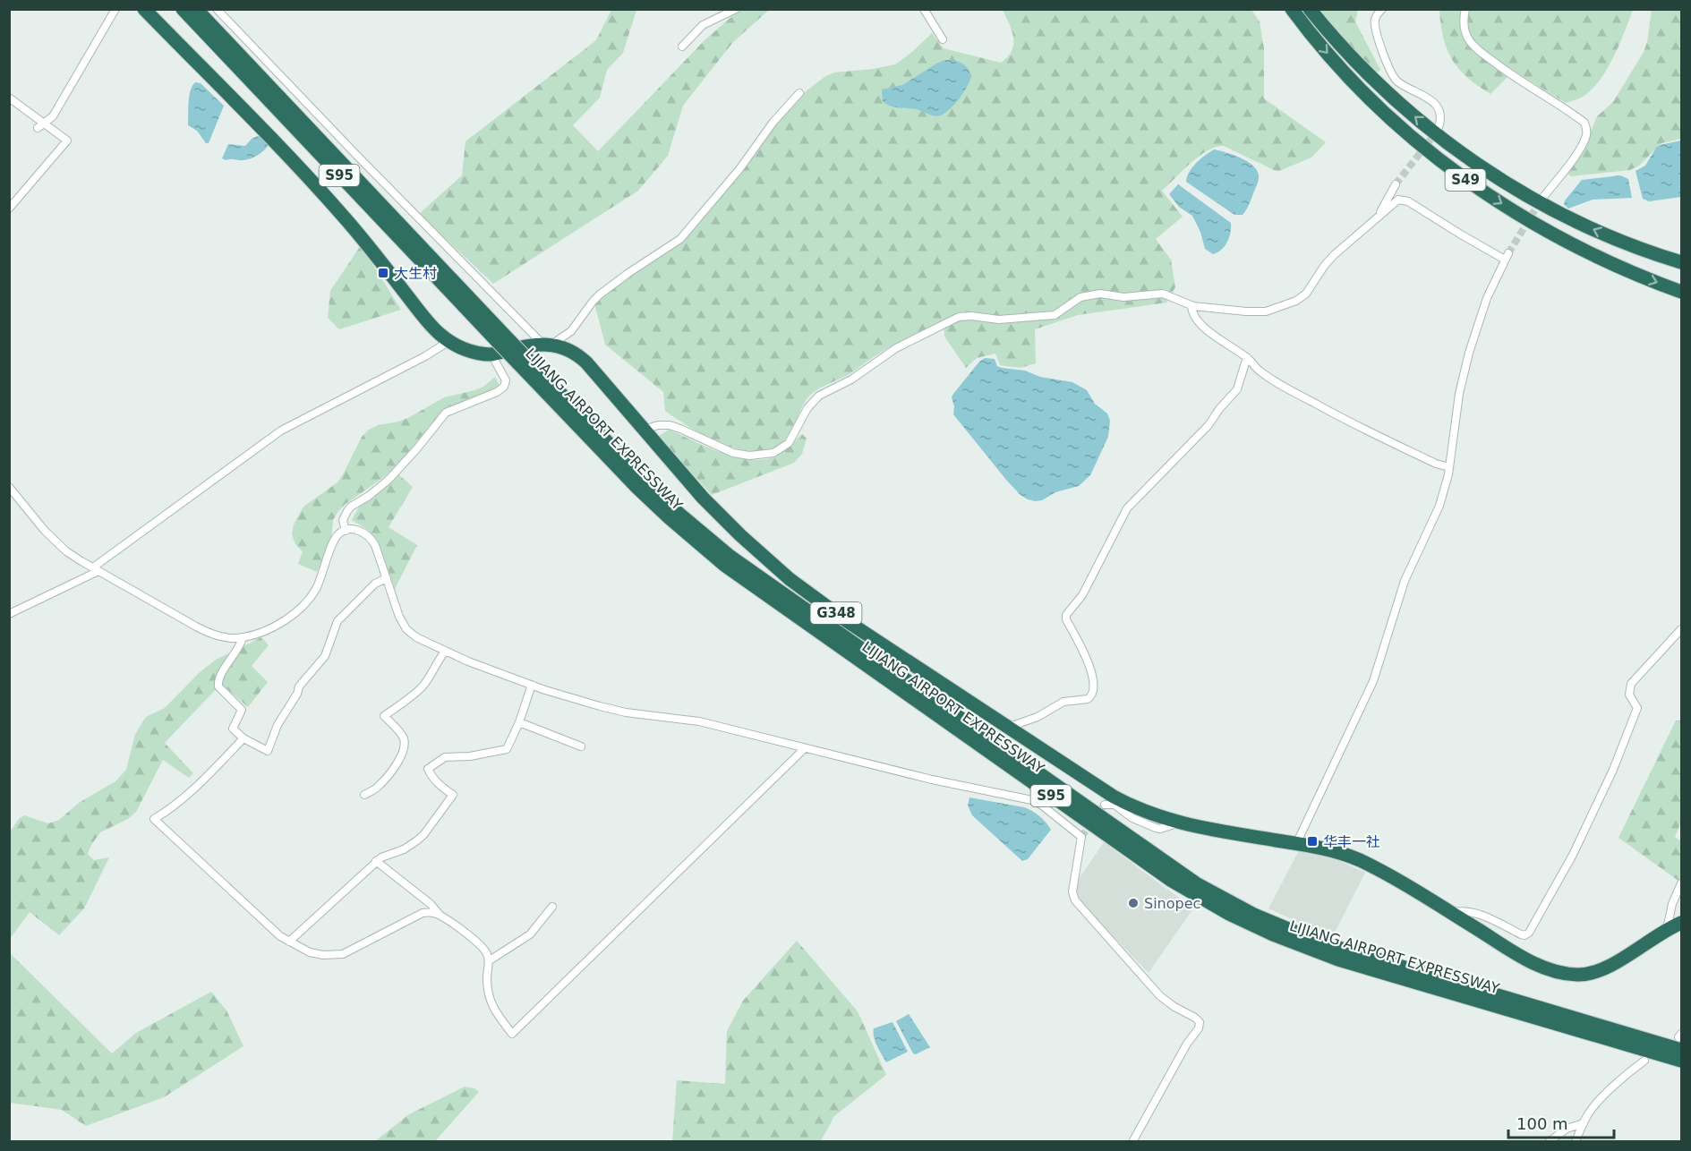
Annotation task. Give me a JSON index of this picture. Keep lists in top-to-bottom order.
{
  "streets": {
    "highway": [
      "S95",
      "S49",
      "LIJIANG AIRPORT EXPRESSWAY",
      "G348"
    ]
  },
  "places": {
    "transit": ["大生村", "华丰一社"],
    "other": ["Sinopec"]
  },
  "scale_bar": "100 m"
}
